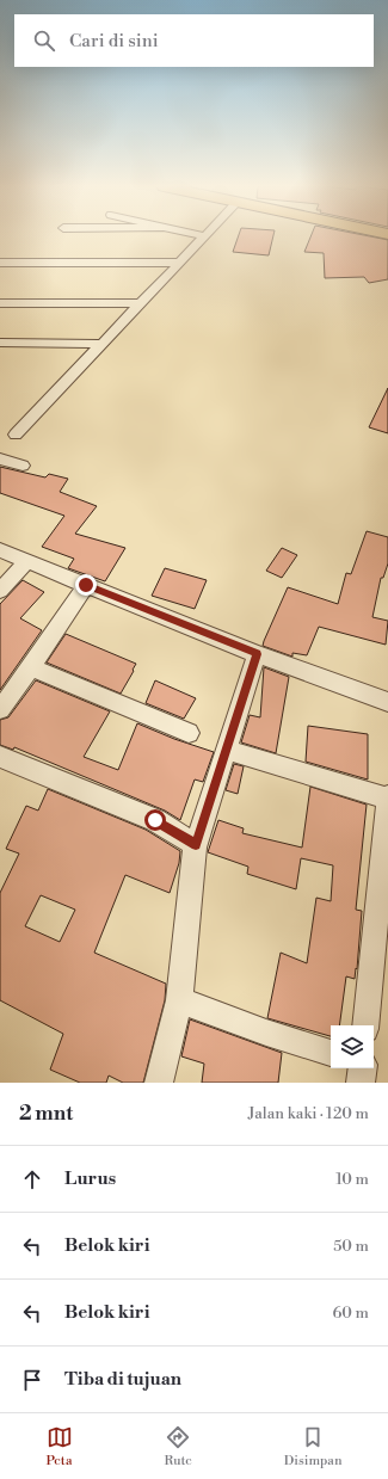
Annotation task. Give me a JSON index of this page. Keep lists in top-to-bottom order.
{
  "page": {
    "search": "Cari di sini",
    "heading": ["2 mnt", "Jalan kaki · 120 m"],
    "list": [
      ["Lurus", "10 m"],
      ["Belok kiri", "50 m"],
      ["Belok kiri", "60 m"],
      "Tiba di tujuan"
    ],
    "nav": ["Peta", "Rute", "Disimpan"]
  }
}
